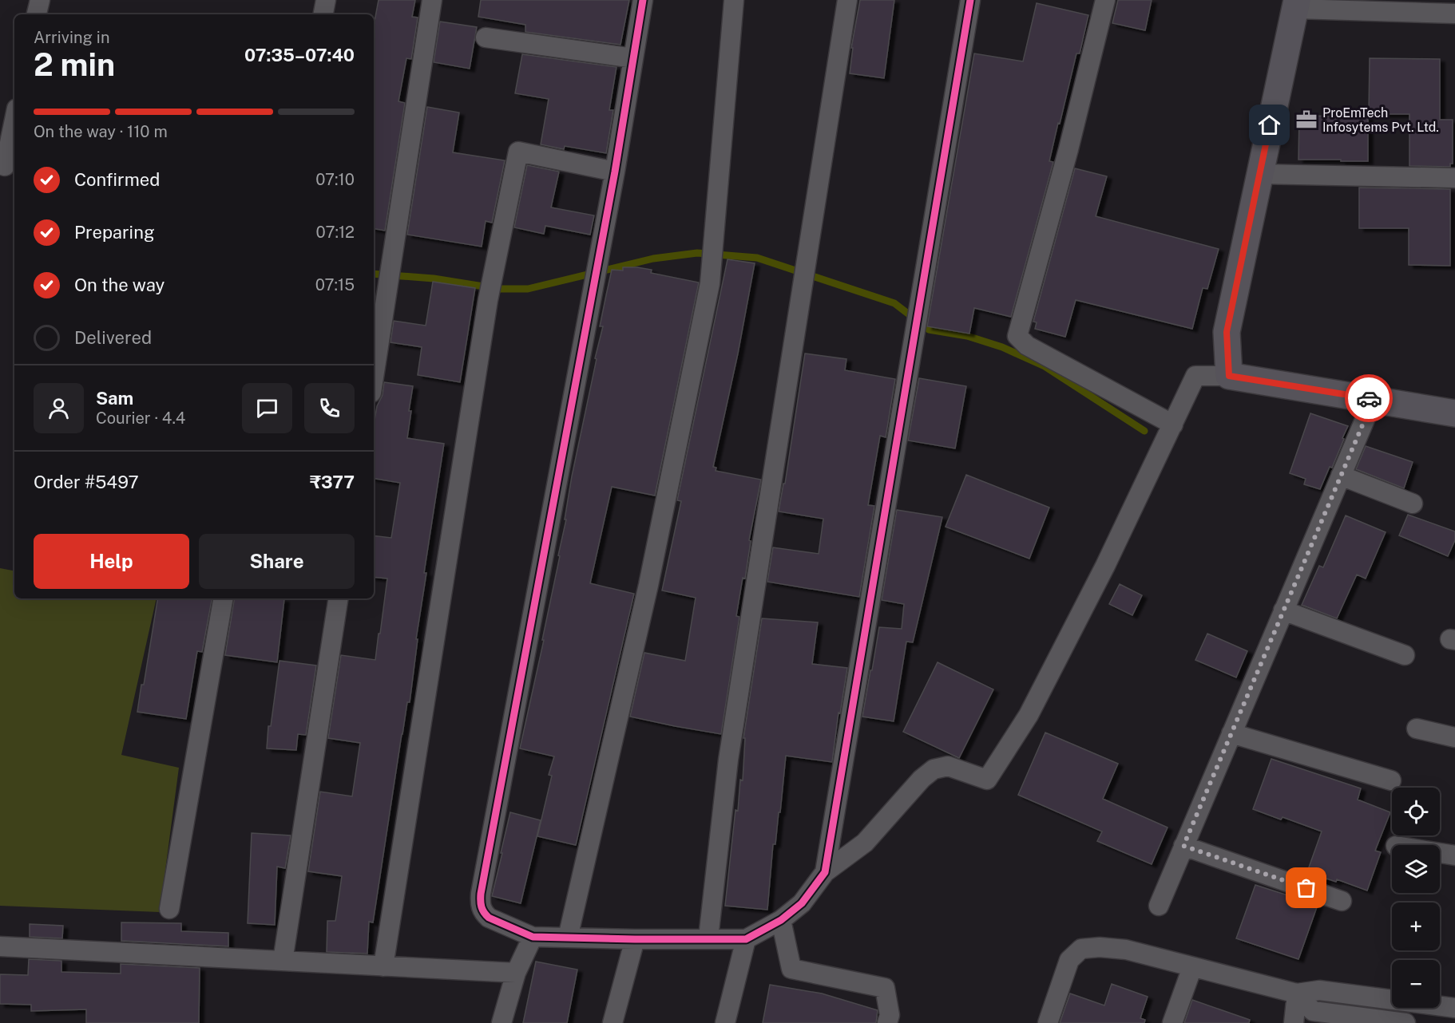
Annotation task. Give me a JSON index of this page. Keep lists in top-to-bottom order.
{
  "places": {
    "office": ["ProEmTech Infosytems Pvt. Ltd."]
  },
  "page": {
    "heading": ["2 min", "Arriving in", "07:35–07:40"],
    "panel": [
      "Sam",
      "Courier · 4.4",
      "Order #5497",
      "₹377"
    ],
    "bar": "On the way · 110 m",
    "list": [
      ["Confirmed", "07:10"],
      ["Preparing", "07:12"],
      ["On the way", "07:15"],
      "Delivered"
    ],
    "buttons": ["Help", "Share"],
    "map_buttons": ["+", "−"]
  }
}
